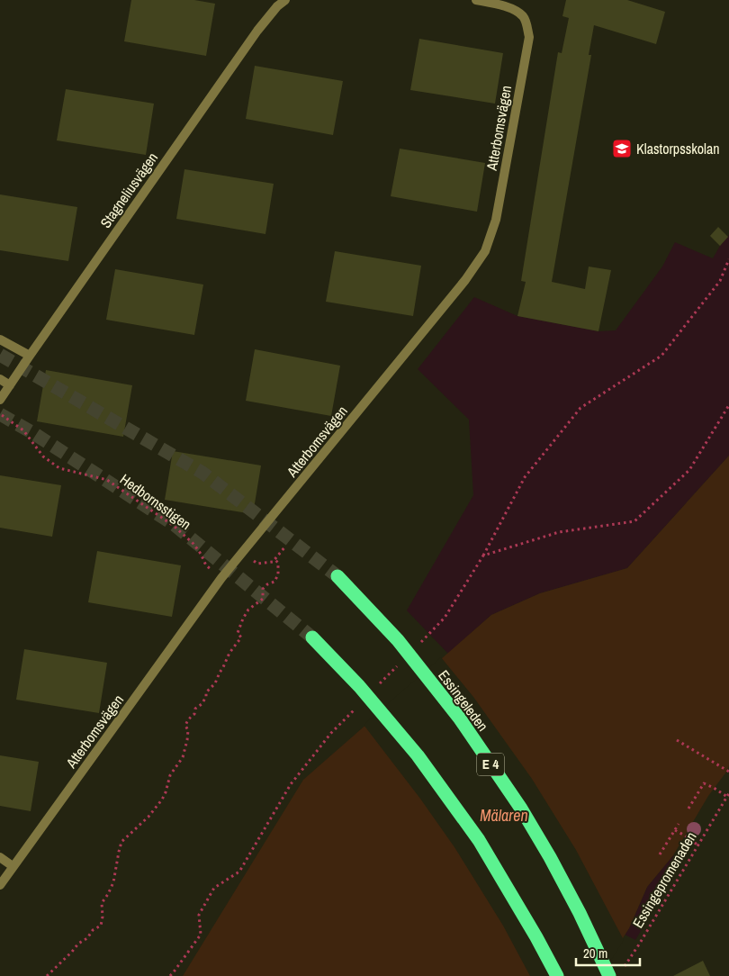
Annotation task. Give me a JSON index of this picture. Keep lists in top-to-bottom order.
{
  "streets": {
    "highway": ["Essingeleden", "E 4"],
    "street": ["Atterbomsvägen", "Stagneliusvägen"],
    "path": ["Hedbornsstigen", "Essingepromenaden"]
  },
  "crossings": [
    ["Atterbomsvägen", "Hedbornsstigen"]
  ],
  "water": ["Mälaren"],
  "places": {
    "school or university": ["Klastorpsskolan"]
  },
  "scale_bar": "20 m"
}
